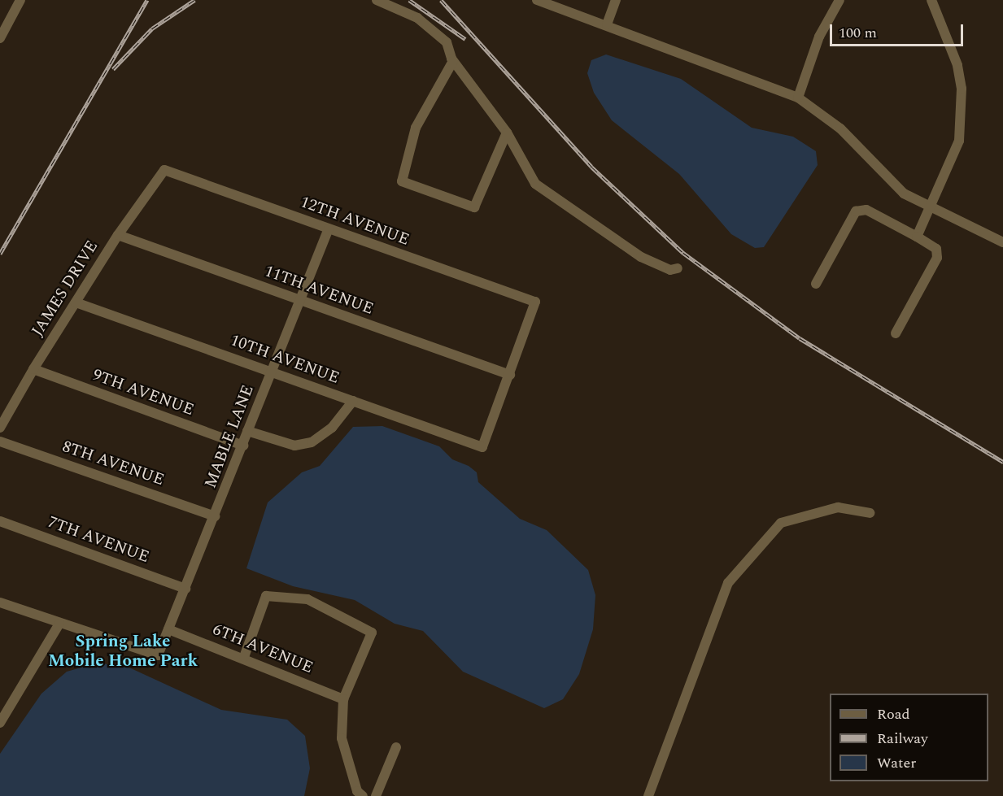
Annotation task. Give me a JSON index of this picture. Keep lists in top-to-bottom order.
{
  "streets": {
    "street": [
      "12TH AVENUE",
      "JAMES DRIVE",
      "11TH AVENUE",
      "10TH AVENUE",
      "9TH AVENUE",
      "MABLE LANE",
      "8TH AVENUE",
      "7TH AVENUE",
      "6TH AVENUE"
    ]
  },
  "crossings": [
    ["12TH AVENUE", "JAMES DRIVE"],
    ["12TH AVENUE", "11TH AVENUE"],
    ["12TH AVENUE", "10TH AVENUE"],
    ["12TH AVENUE", "MABLE LANE"],
    ["JAMES DRIVE", "11TH AVENUE"],
    ["JAMES DRIVE", "10TH AVENUE"],
    ["JAMES DRIVE", "9TH AVENUE"],
    ["11TH AVENUE", "10TH AVENUE"],
    ["11TH AVENUE", "MABLE LANE"],
    ["10TH AVENUE", "MABLE LANE"],
    ["9TH AVENUE", "MABLE LANE"],
    ["MABLE LANE", "8TH AVENUE"],
    ["MABLE LANE", "7TH AVENUE"],
    ["MABLE LANE", "6TH AVENUE"]
  ],
  "districts": ["Spring Lake Mobile Home Park"],
  "legend": ["Road", "Railway", "Water"],
  "scale_bar": "100 m"
}
